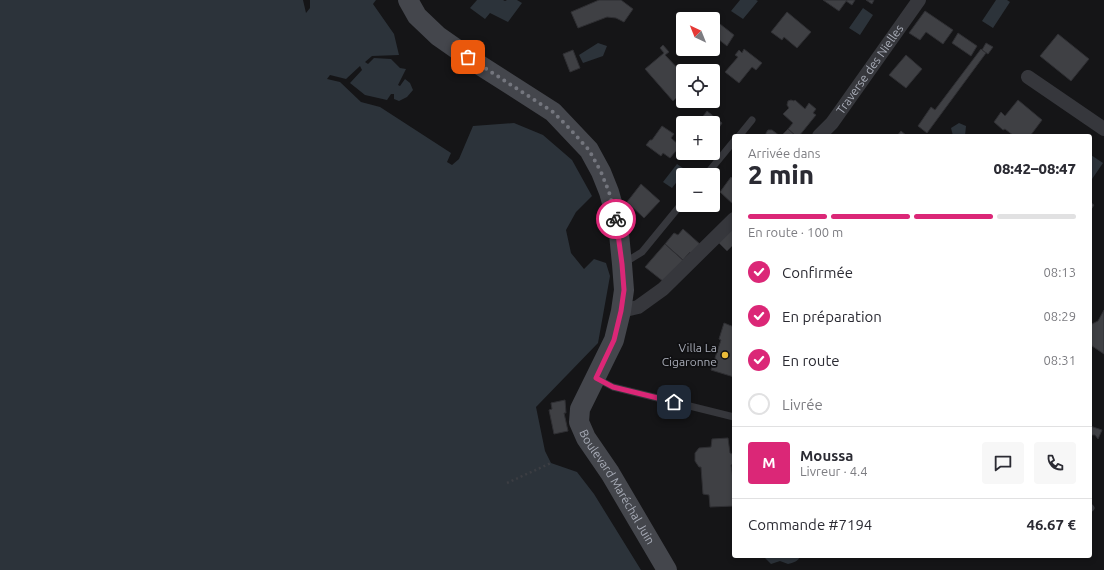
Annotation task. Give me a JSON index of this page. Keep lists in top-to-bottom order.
{
  "streets": {
    "street": ["Traverse des Nielles", "Boulevard Maréchal Juin"]
  },
  "places": ["Villa La Cigaronne"],
  "north": "top left",
  "page": {
    "map_buttons": ["+", "−"],
    "heading": ["2 min", "Arrivée dans", "08:42–08:47"],
    "panel": [
      "Moussa",
      "Livreur · 4.4",
      "Commande #7194",
      "46.67 €"
    ],
    "bar": "En route · 100 m",
    "list": [
      ["Confirmée", "08:13"],
      ["En préparation", "08:29"],
      ["En route", "08:31"],
      "Livrée"
    ],
    "round": "M"
  }
}
